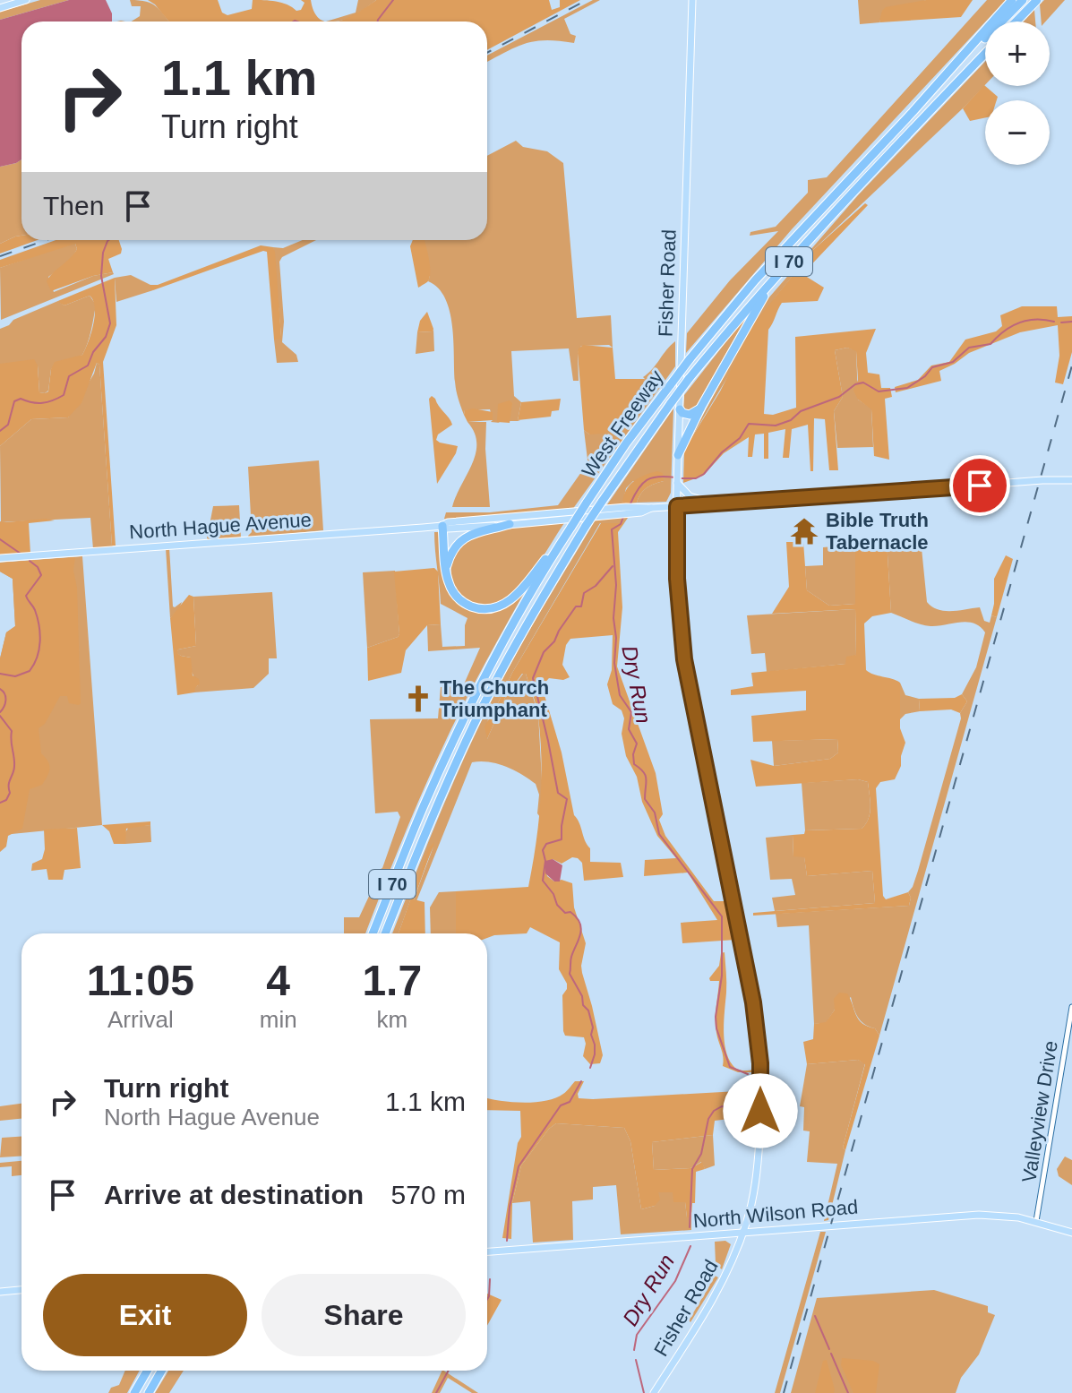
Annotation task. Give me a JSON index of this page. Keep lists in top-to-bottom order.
{
  "streets": {
    "highway": ["I 70", "West Freeway"],
    "main road": ["Fisher Road", "North Hague Avenue", "North Wilson Road"],
    "street": ["Valleyview Drive"]
  },
  "crossings": [
    ["Fisher Road", "North Hague Avenue"],
    ["Fisher Road", "North Wilson Road"],
    ["Valleyview Drive", "North Wilson Road"]
  ],
  "water": ["Dry Run"],
  "places": {
    "temple": ["Bible Truth Tabernacle"],
    "church": ["The Church Triumphant"]
  },
  "page": {
    "map_buttons": ["+", "−"],
    "turn": ["1.1 km", "Turn right"],
    "then": "Then",
    "eta": [
      "11:05",
      "Arrival",
      "4",
      "min",
      "1.7",
      "km"
    ],
    "list": [
      {
        "name": "Turn right",
        "note": "North Hague Avenue",
        "value": "1.1 km"
      },
      {
        "name": "Arrive at destination",
        "value": "570 m"
      }
    ],
    "buttons": ["Exit", "Share"]
  }
}
